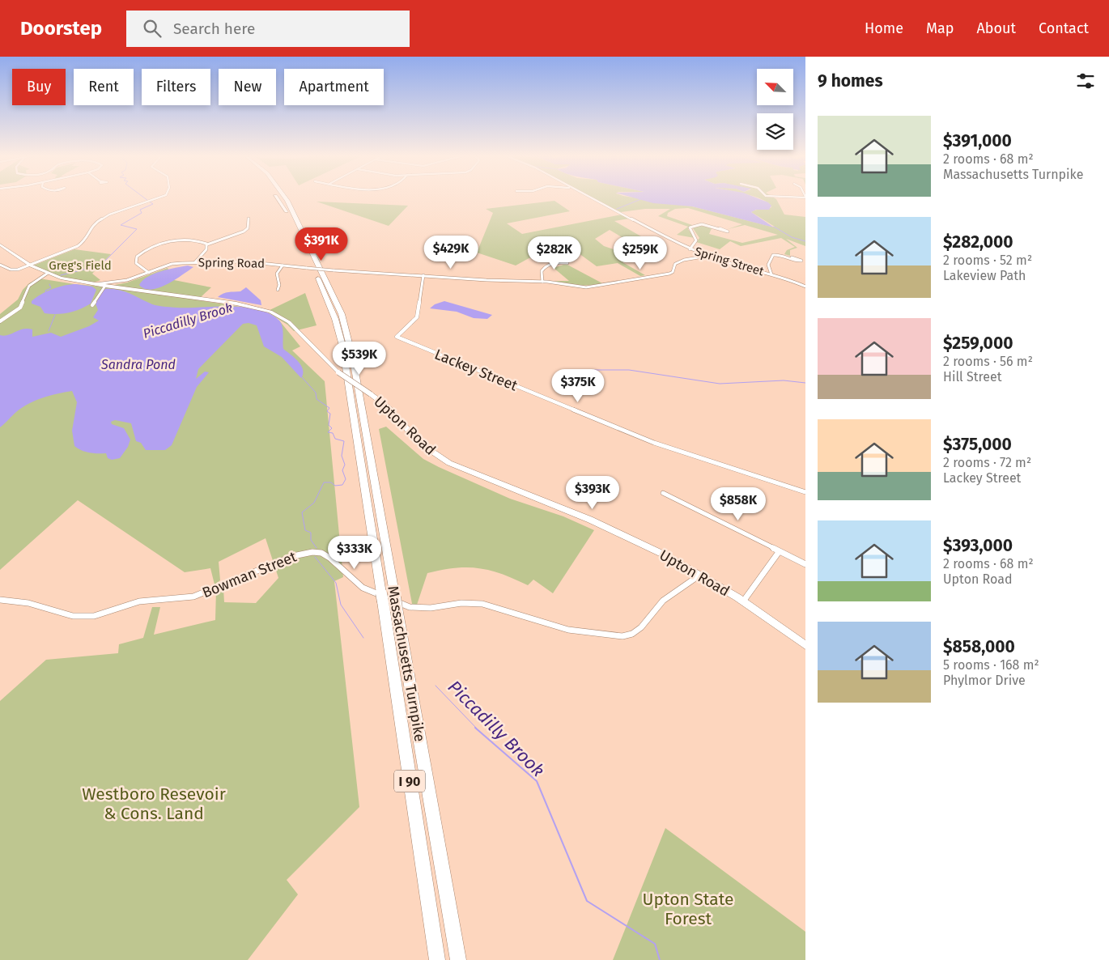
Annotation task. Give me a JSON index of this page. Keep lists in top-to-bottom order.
{
  "streets": {
    "highway": ["Massachusetts Turnpike", "I 90"],
    "main road": ["Upton Road"],
    "street": [
      "Spring Street",
      "Spring Road",
      "Lackey Street",
      "Bowman Street"
    ]
  },
  "crossings": [
    ["Spring Street", "Spring Road"],
    ["Spring Road", "Lackey Street"],
    ["Spring Road", "Upton Road"],
    ["Upton Road", "Bowman Street"]
  ],
  "water": ["Piccadilly Brook", "Sandra Pond"],
  "parks": ["Greg's Field", "Westboro Resevoir & Cons. Land", "Upton State Forest"],
  "north": "top left",
  "page": {
    "header": "Doorstep",
    "search": "Search here",
    "nav": [
      "Home",
      "Map",
      "About",
      "Contact"
    ],
    "heading": "9 homes",
    "chip": [
      "Buy",
      "Rent",
      "Filters",
      "New",
      "Apartment"
    ],
    "list": [
      {
        "name": "$391,000",
        "note": "2 rooms · 68 m² · Massachusetts Turnpike"
      },
      {
        "name": "$282,000",
        "note": "2 rooms · 52 m² · Lakeview Path"
      },
      {
        "name": "$259,000",
        "note": "2 rooms · 56 m² · Hill Street"
      },
      {
        "name": "$375,000",
        "note": "2 rooms · 72 m² · Lackey Street"
      },
      {
        "name": "$393,000",
        "note": "2 rooms · 68 m² · Upton Road"
      },
      {
        "name": "$858,000",
        "note": "5 rooms · 168 m² · Phylmor Drive"
      }
    ],
    "price": [
      "$391K",
      "$429K",
      "$282K",
      "$259K",
      "$539K",
      "$375K",
      "$393K",
      "$858K",
      "$333K"
    ]
  }
}
